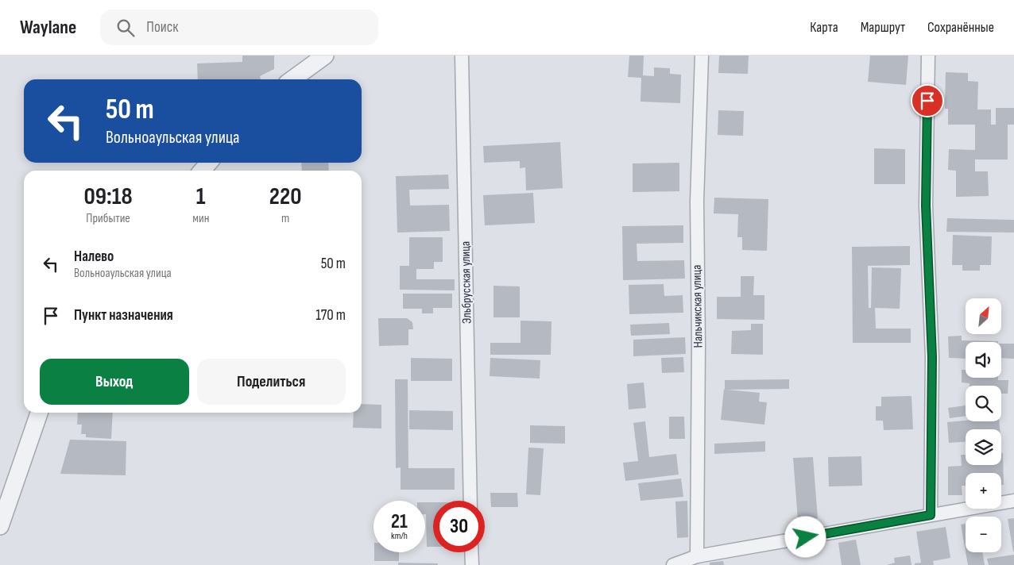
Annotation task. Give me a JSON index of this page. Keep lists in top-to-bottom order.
{
  "streets": {
    "street": ["Эльбрусская улица", "Нальчикская улица"]
  },
  "north": "top right",
  "page": {
    "header": "Waylane",
    "search": "Поиск",
    "nav": ["Карта", "Маршрут", "Сохранённые"],
    "turn": ["50 m", "Вольноаульская улица"],
    "eta": [
      "09:18",
      "Прибытие",
      "1",
      "мин",
      "220",
      "m"
    ],
    "list": [
      {
        "name": "Налево",
        "note": "Вольноаульская улица",
        "value": "50 m"
      },
      {
        "name": "Пункт назначения",
        "value": "170 m"
      }
    ],
    "map_buttons": ["+", "−"],
    "buttons": ["Выход", "Поделиться"],
    "speed": "21 km/h",
    "limit": "30"
  }
}
